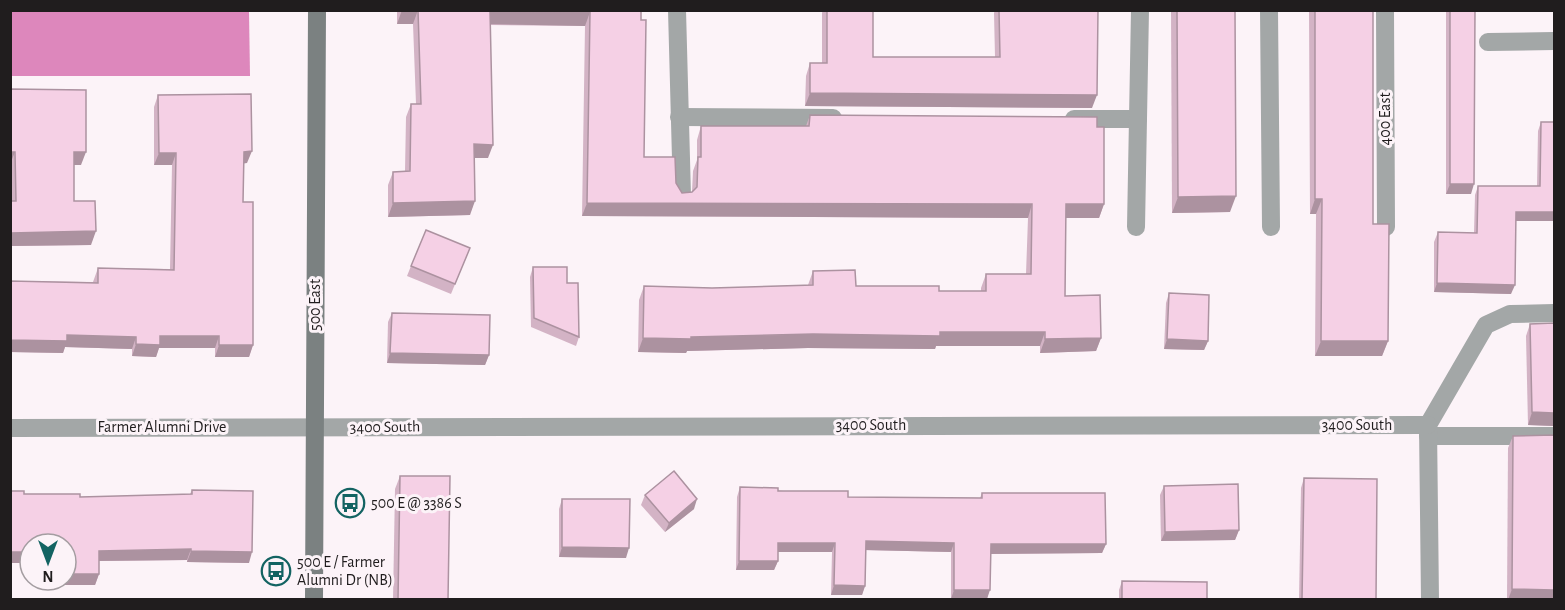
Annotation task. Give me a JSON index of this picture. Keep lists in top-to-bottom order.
{
  "streets": {
    "street": [
      "400 East",
      "500 East",
      "3400 South",
      "Farmer Alumni Drive"
    ]
  },
  "crossings": [
    ["500 East", "3400 South"],
    ["500 East", "Farmer Alumni Drive"],
    ["3400 South", "Farmer Alumni Drive"]
  ],
  "places": {
    "bus stop": ["500 E @ 3386 S", "500 E / Farmer Alumni Dr (NB)"]
  },
  "north": "bottom"
}
